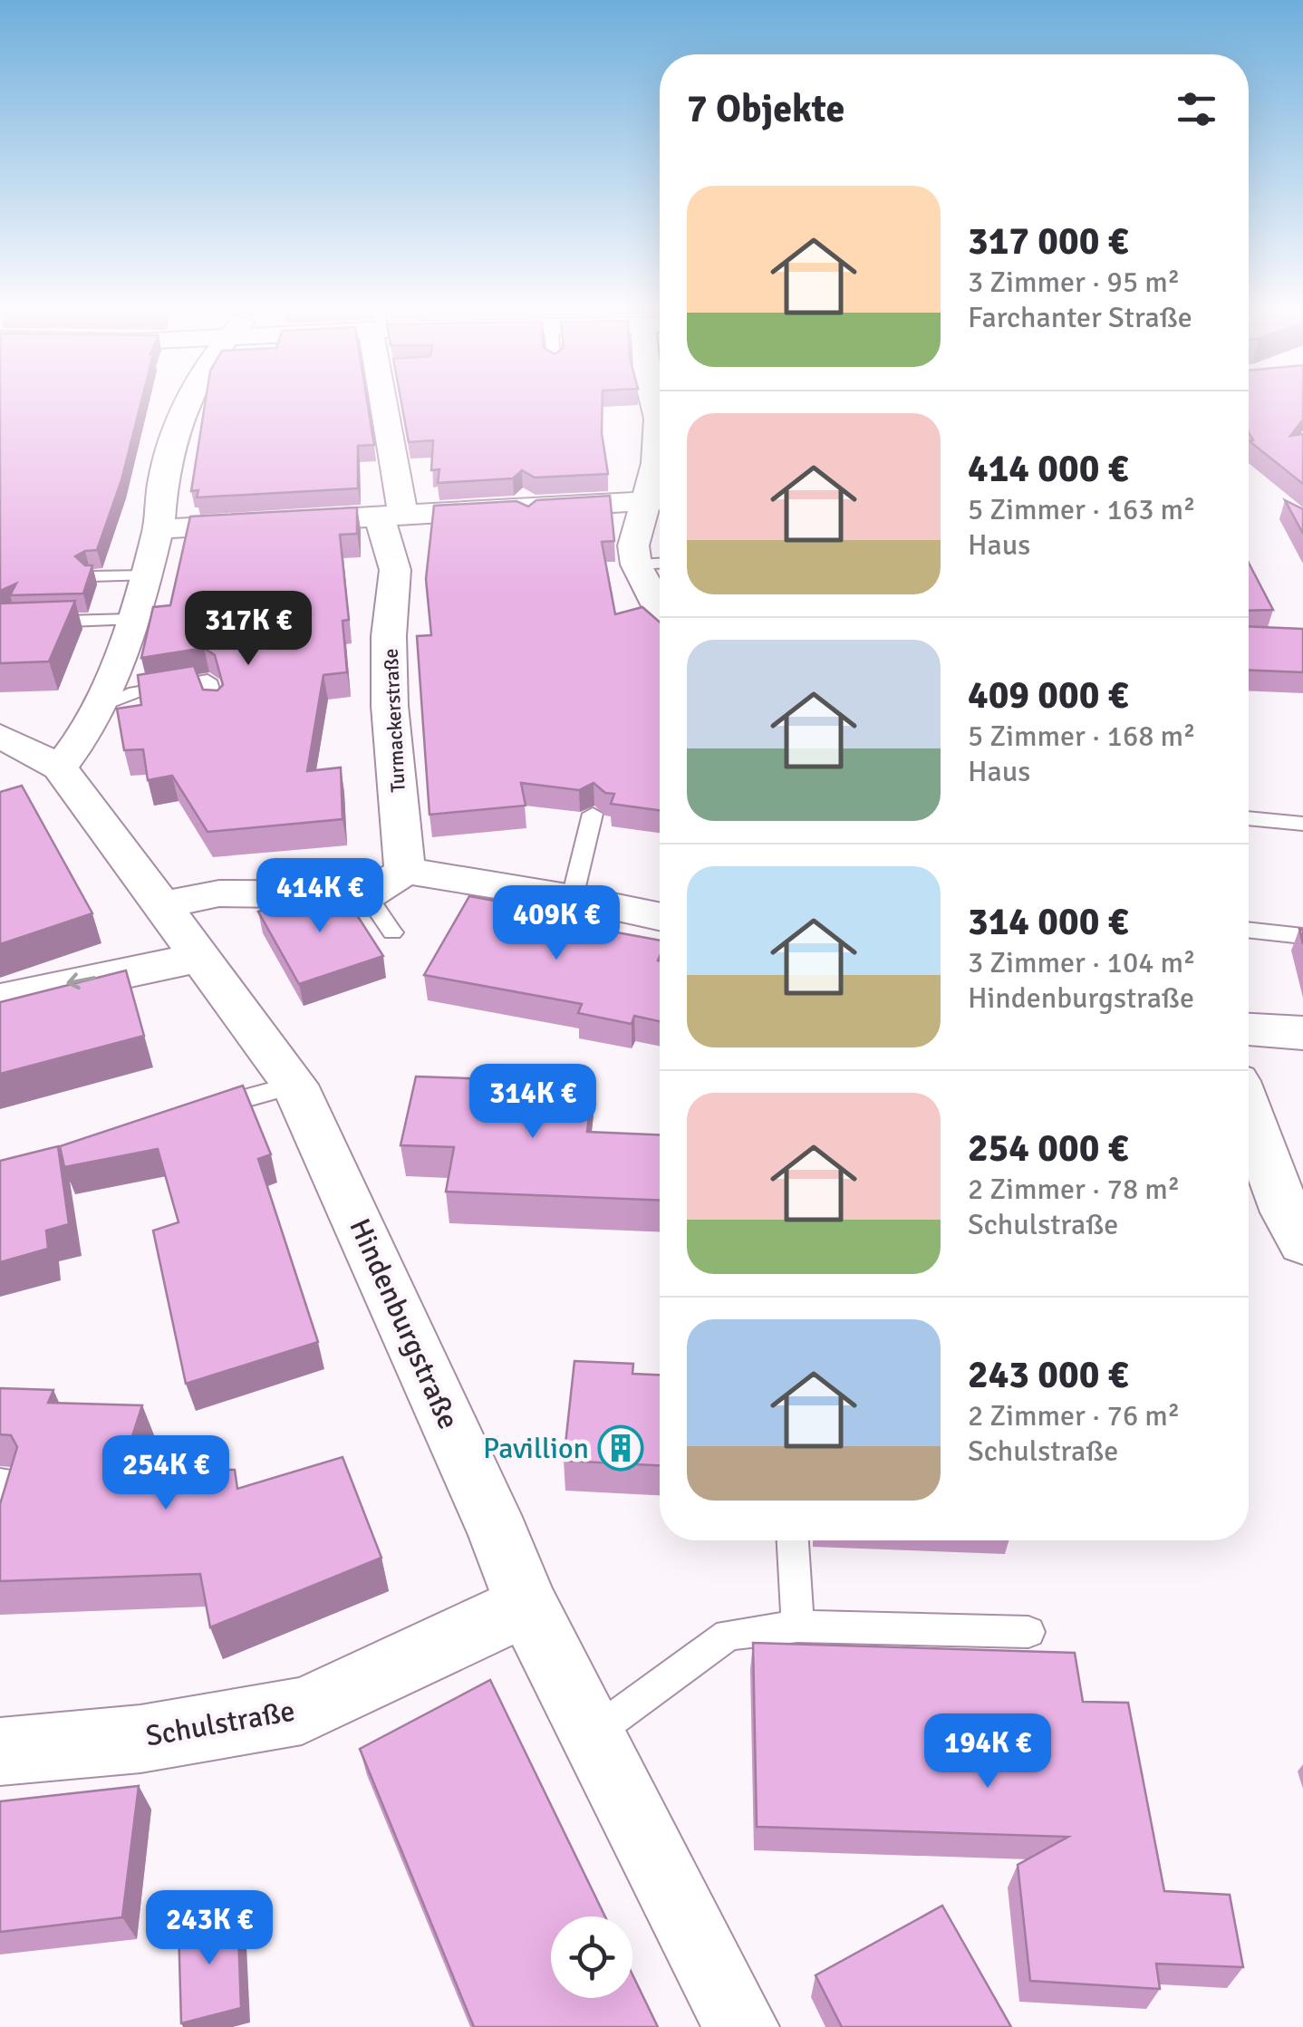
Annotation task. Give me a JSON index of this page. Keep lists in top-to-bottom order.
{
  "streets": {
    "street": ["Turmackerstraße", "Hindenburgstraße", "Schulstraße"]
  },
  "crossings": [
    ["Hindenburgstraße", "Schulstraße"]
  ],
  "places": {
    "building": ["Pavillion"]
  },
  "page": {
    "heading": "7 Objekte",
    "list": [
      {
        "name": "317 000 €",
        "note": "3 Zimmer · 95 m² · Farchanter Straße"
      },
      {
        "name": "414 000 €",
        "note": "5 Zimmer · 163 m² · Haus"
      },
      {
        "name": "409 000 €",
        "note": "5 Zimmer · 168 m² · Haus"
      },
      {
        "name": "314 000 €",
        "note": "3 Zimmer · 104 m² · Hindenburgstraße"
      },
      {
        "name": "254 000 €",
        "note": "2 Zimmer · 78 m² · Schulstraße"
      },
      {
        "name": "243 000 €",
        "note": "2 Zimmer · 76 m² · Schulstraße"
      }
    ],
    "price": [
      "317K €",
      "414K €",
      "409K €",
      "314K €",
      "254K €",
      "194K €",
      "243K €"
    ]
  }
}
